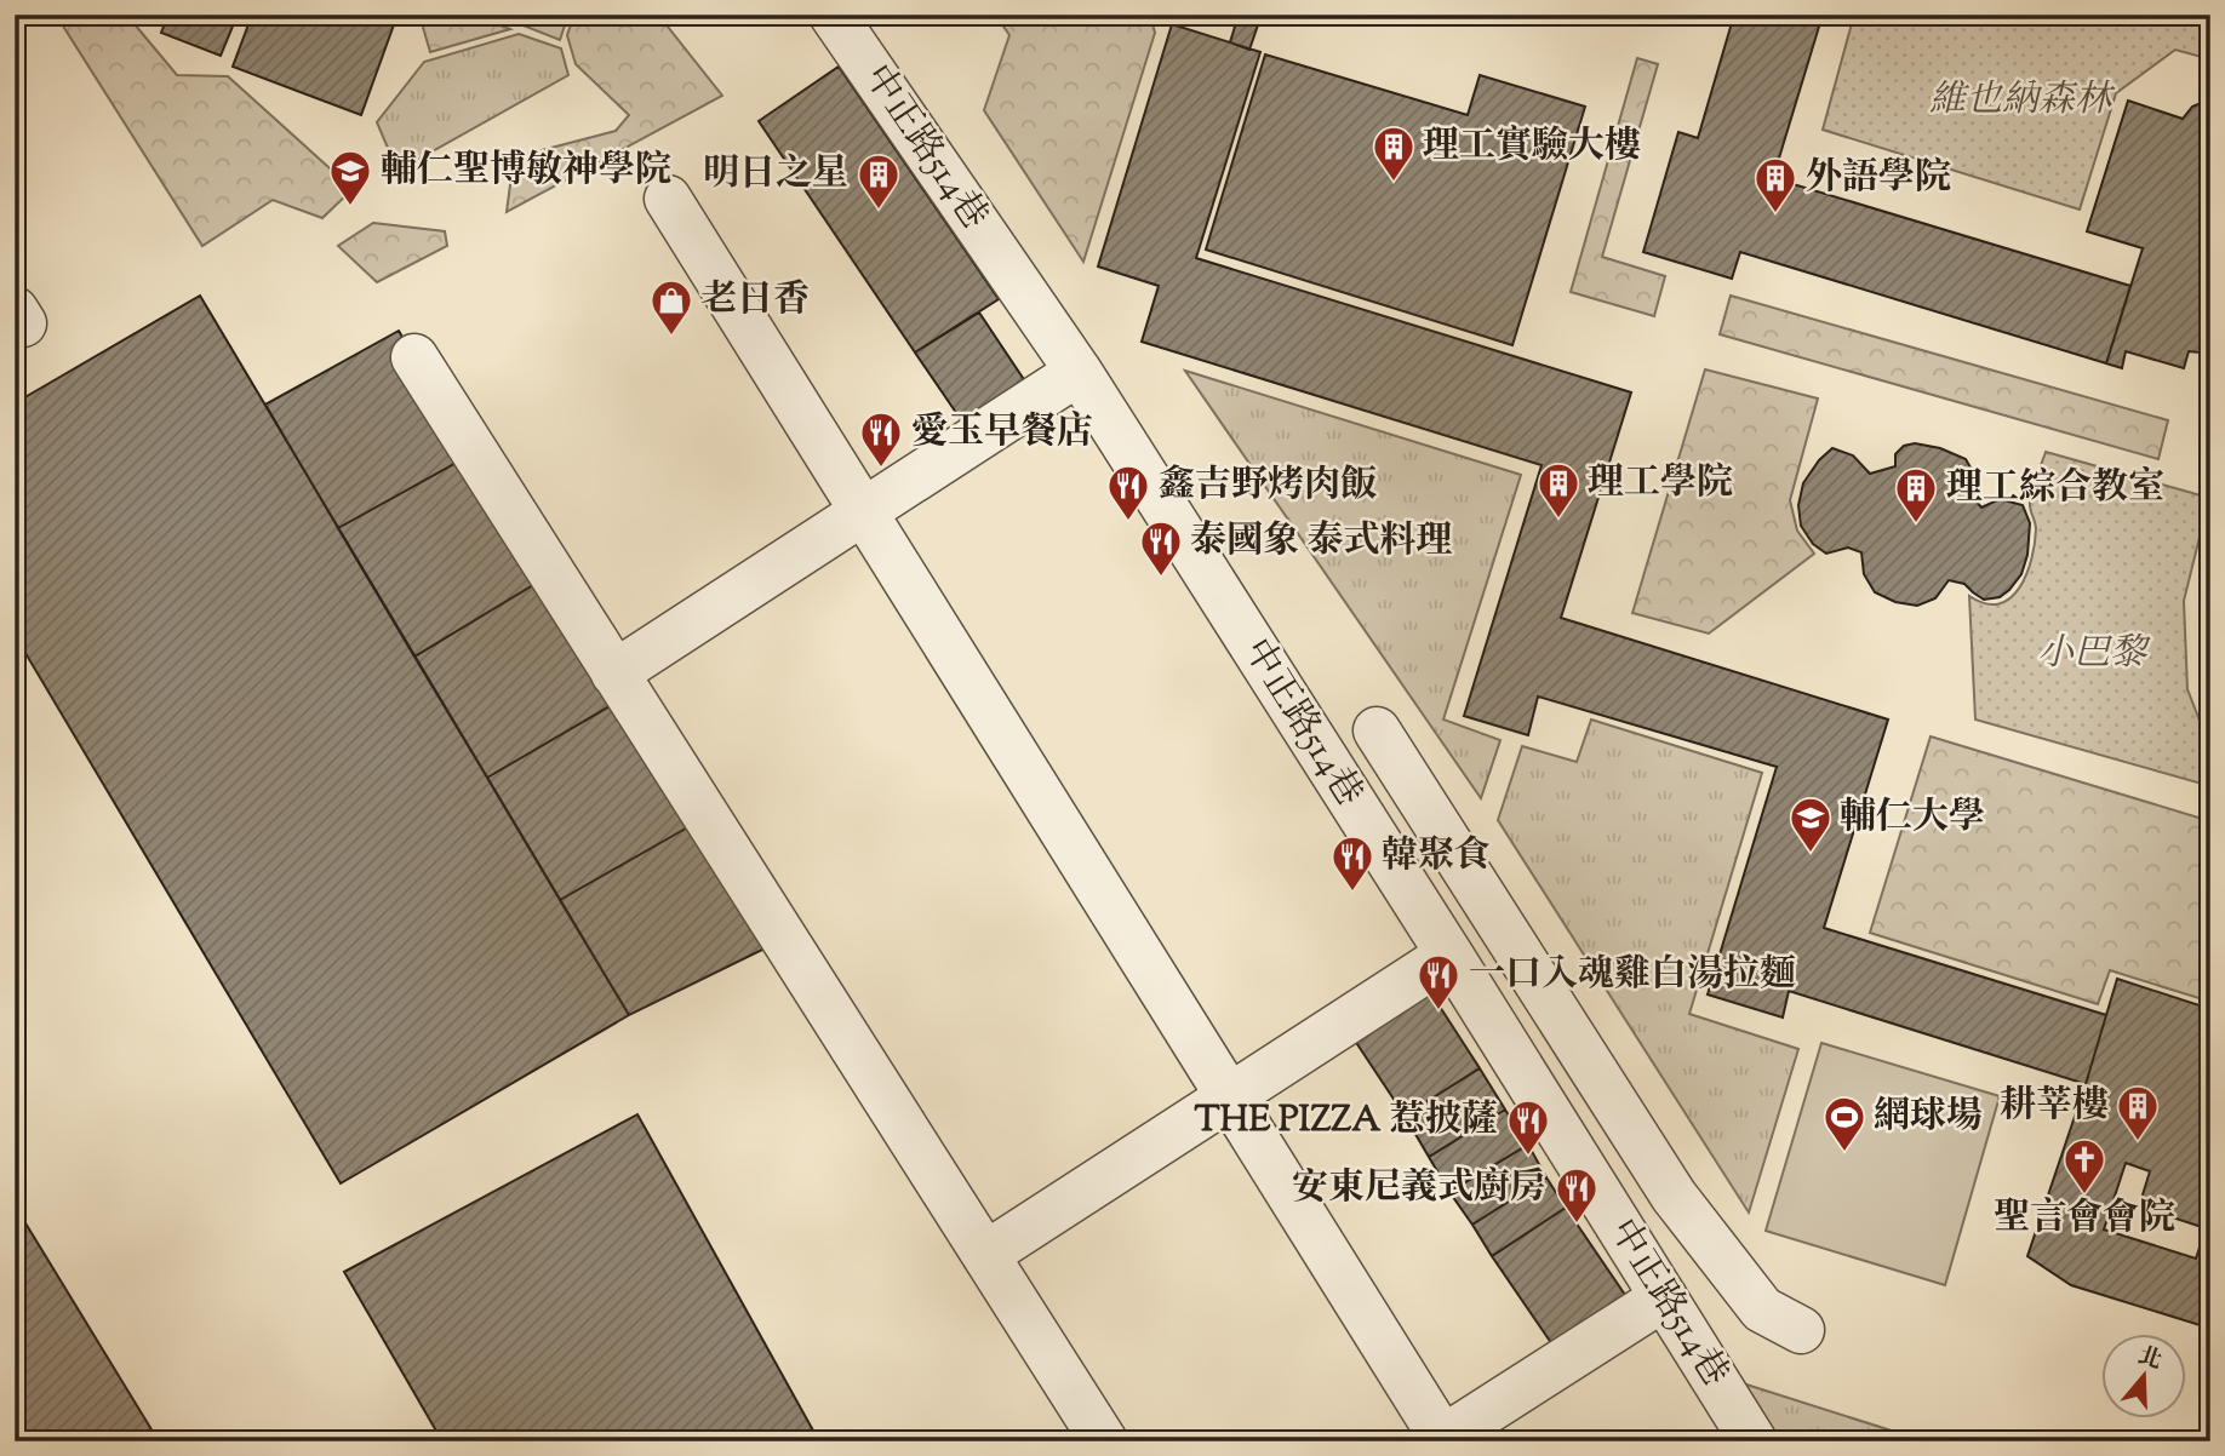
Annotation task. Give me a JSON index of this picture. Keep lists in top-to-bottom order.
{
  "streets": {
    "street": ["中正路514巷"]
  },
  "parks": ["維也納森林", "小巴黎"],
  "places": {
    "building": [
      "理工實驗大樓",
      "明日之星",
      "外語學院",
      "理工學院",
      "理工綜合教室",
      "耕莘樓"
    ],
    "school or university": ["輔仁聖博敏神學院", "輔仁大學"],
    "shop": ["老日香"],
    "restaurant": [
      "愛玉早餐店",
      "鑫吉野烤肉飯",
      "泰國象 泰式料理",
      "韓聚食",
      "一口入魂雞白湯拉麵",
      "THE PIZZA 惹披薩",
      "安東尼義式廚房"
    ],
    "sports": ["網球場"],
    "church": ["聖言會會院"]
  },
  "north": "top"
}
